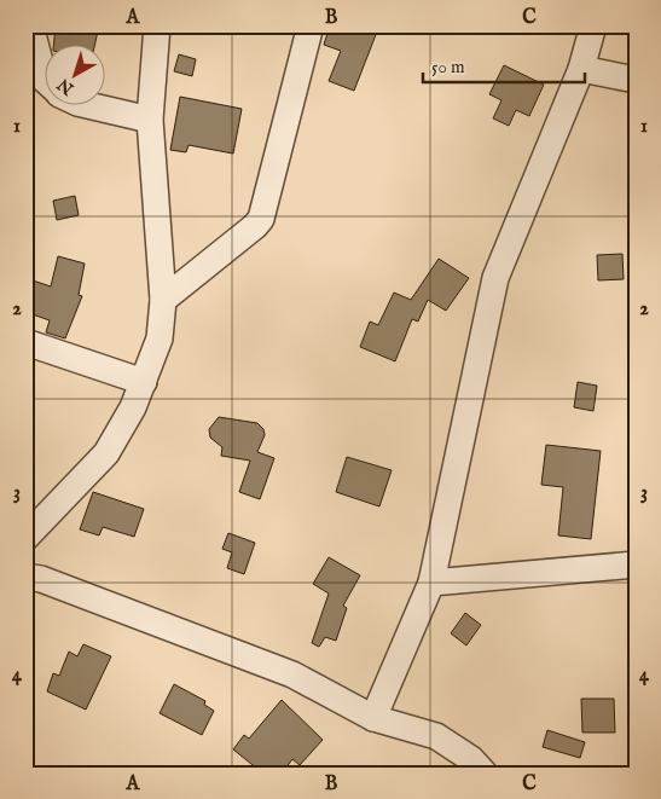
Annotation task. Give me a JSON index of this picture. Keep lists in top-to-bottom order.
{
  "scale_bar": "50 m",
  "north": "bottom left",
  "grid": {
    "columns": ["A", "B", "C"],
    "rows": [
      "1",
      "2",
      "3",
      "4"
    ]
  }
}
